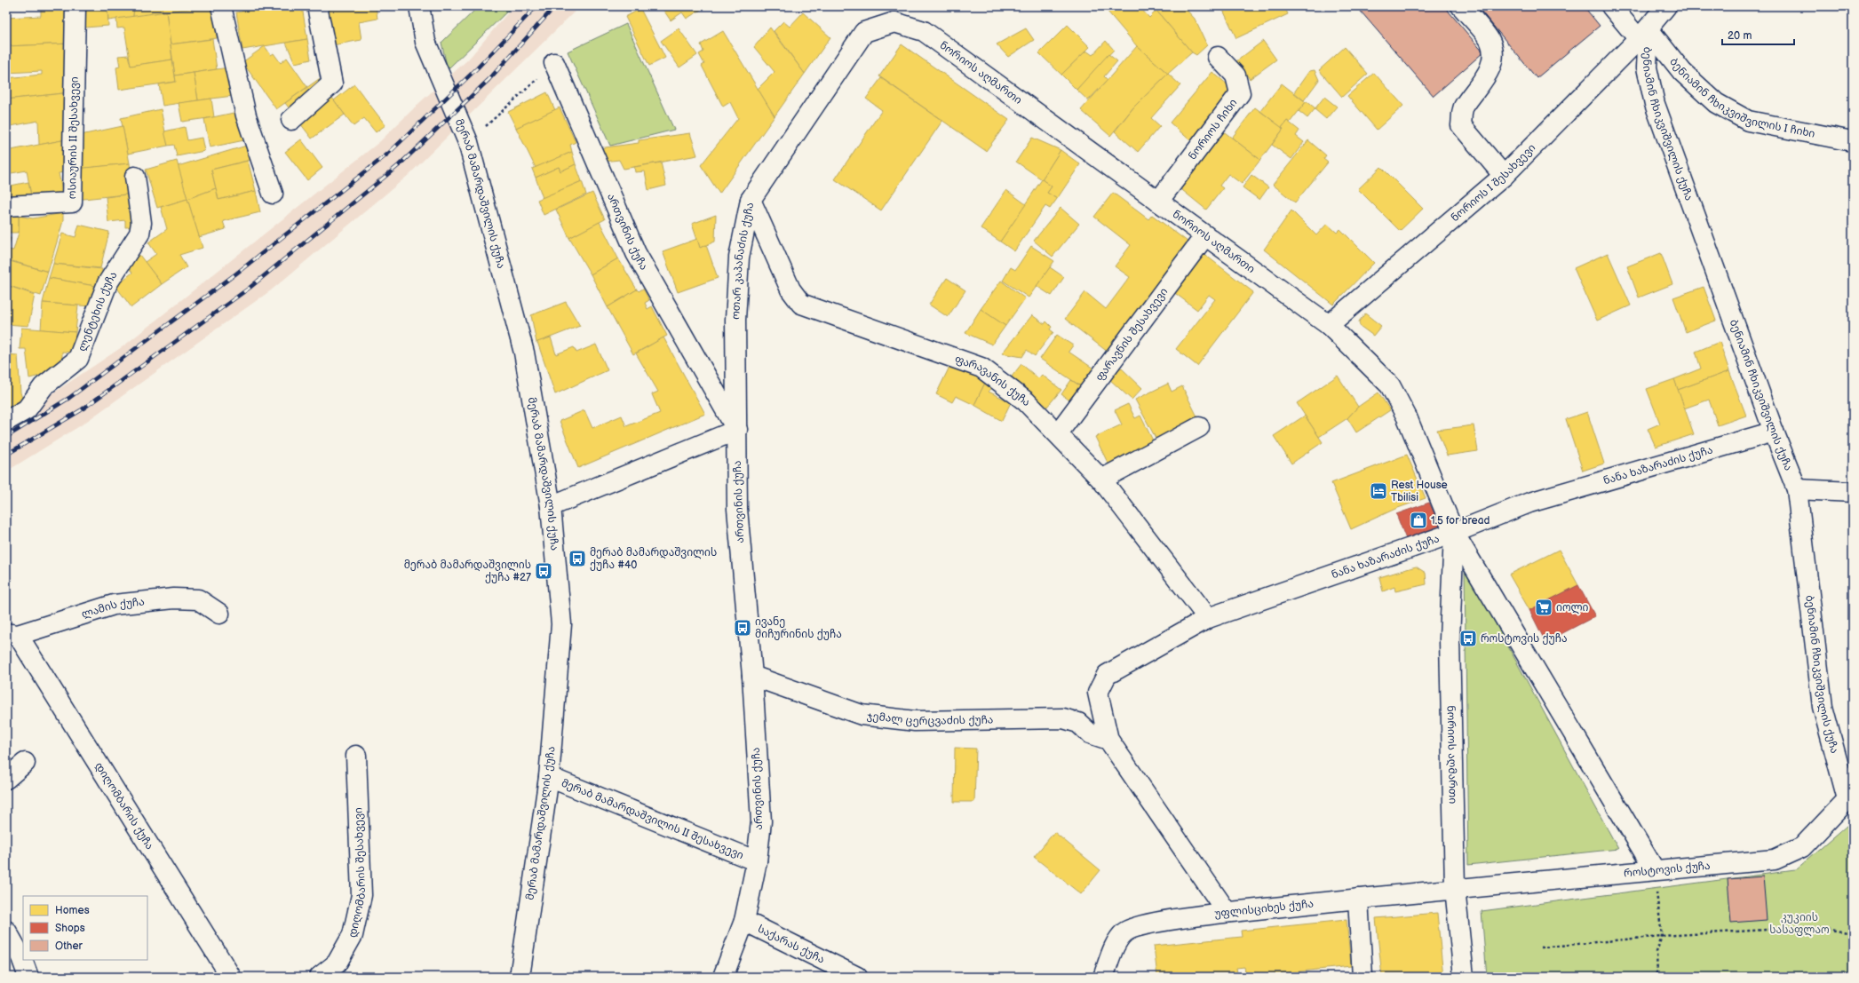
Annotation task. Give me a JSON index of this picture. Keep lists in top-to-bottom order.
{
  "streets": {
    "street": [
      "ნორიოს აღმართი",
      "ბენიამინ ჩხიკვიშვილის I ჩიხი",
      "ბენიამინ ჩხიკვიშვილის ქუჩა",
      "ნორიოს ჩიხი",
      "ოსიაურის II შესახვევი",
      "ნორიოს I შესახვევი",
      "მერაბ მამარდაშვილის ქუჩა",
      "ართვინის ქუჩა",
      "ოთარ კაპანაძის ქუჩა",
      "ლენტეხის ქუჩა",
      "ფარავნის შესახვევი",
      "ფარავანის ქუჩა",
      "ნანა ხაზარაძის ქუჩა",
      "ლამის ქუჩა",
      "ჯემალ ცერცვაძის ქუჩა",
      "დიღომბარის ქუჩა",
      "მერაბ მამარდაშვილის II შესახვევი",
      "როსტოვის ქუჩა",
      "დიღომბარის შესახვევი",
      "უფლისციხეს ქუჩა",
      "საქარას ქუჩა"
    ]
  },
  "crossings": [
    ["ნორიოს აღმართი", "ნორიოს ჩიხი"],
    ["ნორიოს აღმართი", "ნორიოს I შესახვევი"],
    ["ნორიოს აღმართი", "ოთარ კაპანაძის ქუჩა"],
    ["ნორიოს აღმართი", "ფარავნის შესახვევი"],
    ["ნორიოს აღმართი", "ნანა ხაზარაძის ქუჩა"],
    ["ნორიოს აღმართი", "როსტოვის ქუჩა"],
    ["ნორიოს აღმართი", "უფლისციხეს ქუჩა"],
    ["ბენიამინ ჩხიკვიშვილის I ჩიხი", "ბენიამინ ჩხიკვიშვილის ქუჩა"],
    ["ბენიამინ ჩხიკვიშვილის I ჩიხი", "ნორიოს I შესახვევი"],
    ["ბენიამინ ჩხიკვიშვილის ქუჩა", "ნორიოს I შესახვევი"],
    ["ბენიამინ ჩხიკვიშვილის ქუჩა", "ნანა ხაზარაძის ქუჩა"],
    ["ბენიამინ ჩხიკვიშვილის ქუჩა", "როსტოვის ქუჩა"],
    ["მერაბ მამარდაშვილის ქუჩა", "მერაბ მამარდაშვილის II შესახვევი"],
    ["ართვინის ქუჩა", "ოთარ კაპანაძის ქუჩა"],
    ["ართვინის ქუჩა", "ჯემალ ცერცვაძის ქუჩა"],
    ["ართვინის ქუჩა", "მერაბ მამარდაშვილის II შესახვევი"],
    ["ართვინის ქუჩა", "საქარას ქუჩა"],
    ["ოთარ კაპანაძის ქუჩა", "ფარავანის ქუჩა"],
    ["ფარავნის შესახვევი", "ფარავანის ქუჩა"],
    ["ფარავანის ქუჩა", "ნანა ხაზარაძის ქუჩა"],
    ["ნანა ხაზარაძის ქუჩა", "ჯემალ ცერცვაძის ქუჩა"],
    ["ლამის ქუჩა", "დიღომბარის ქუჩა"],
    ["როსტოვის ქუჩა", "უფლისციხეს ქუჩა"]
  ],
  "parks": ["კუკიის სასაფლაო"],
  "places": {
    "hotel": ["Rest House Tbilisi"],
    "shop": ["1.5 for bread"],
    "bus stop": [
      "მერაბ მამარდაშვილის ქუჩა #40",
      "მერაბ მამარდაშვილის ქუჩა #27",
      "ივანე მიჩურინის ქუჩა",
      "როსტოვის ქუჩა"
    ],
    "supermarket": ["იოლი"]
  },
  "legend": ["Homes", "Shops", "Other"],
  "scale_bar": "20 m"
}
